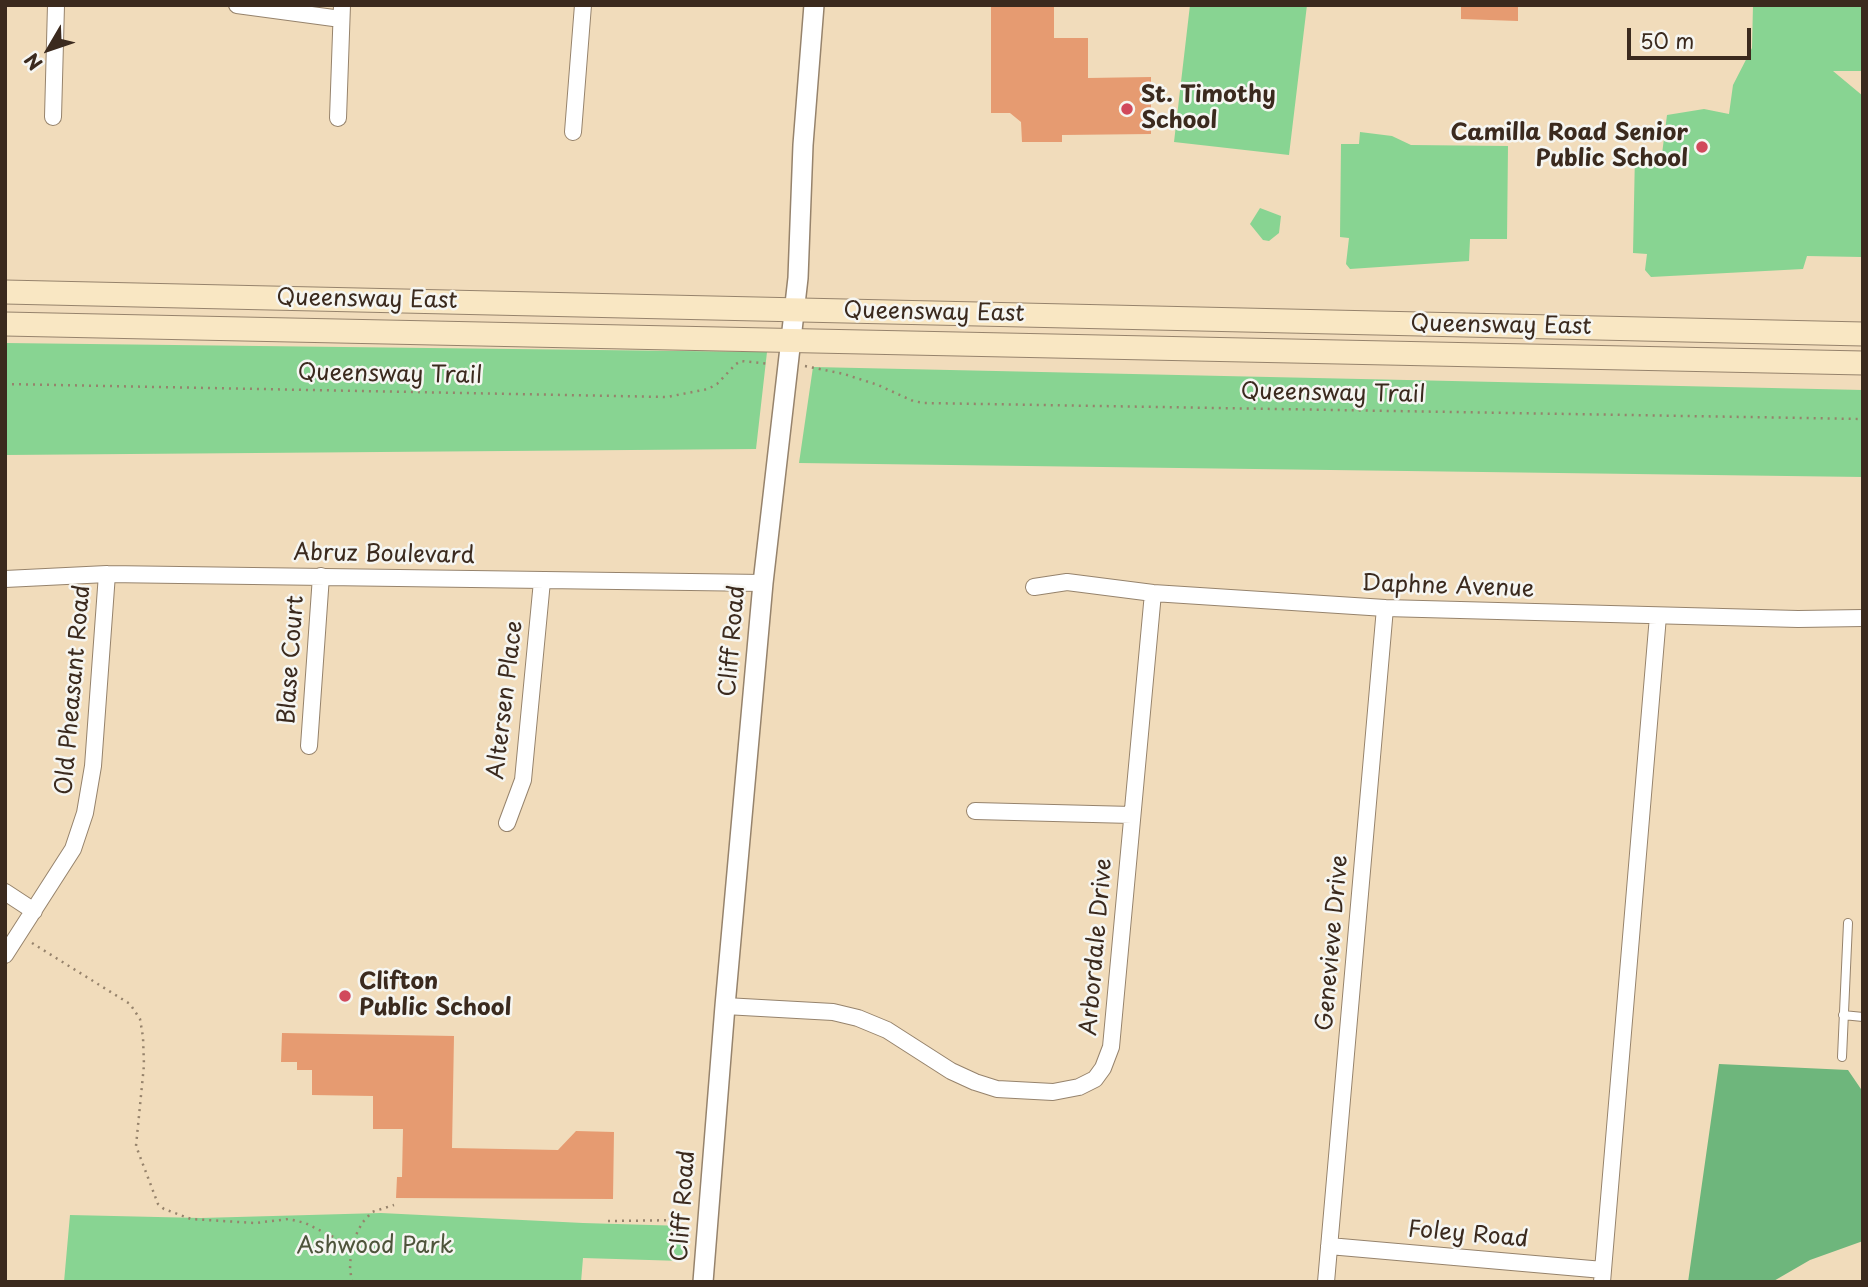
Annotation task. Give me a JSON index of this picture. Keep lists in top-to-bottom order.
{
  "streets": {
    "main road": ["Queensway East"],
    "street": [
      "Abruz Boulevard",
      "Daphne Avenue",
      "Cliff Road",
      "Blase Court",
      "Old Pheasant Road",
      "Altersen Place",
      "Genevieve Drive",
      "Arbordale Drive",
      "Foley Road"
    ],
    "path": ["Queensway Trail"]
  },
  "crossings": [
    ["Queensway East", "Cliff Road"],
    ["Abruz Boulevard", "Cliff Road"],
    ["Abruz Boulevard", "Blase Court"],
    ["Abruz Boulevard", "Old Pheasant Road"],
    ["Abruz Boulevard", "Altersen Place"],
    ["Daphne Avenue", "Genevieve Drive"],
    ["Daphne Avenue", "Arbordale Drive"],
    ["Cliff Road", "Arbordale Drive"],
    ["Genevieve Drive", "Foley Road"]
  ],
  "parks": ["Ashwood Park"],
  "places": ["St. Timothy School", "Camilla Road Senior Public School", "Clifton Public School"],
  "scale_bar": "50 m",
  "north": "bottom left"
}
